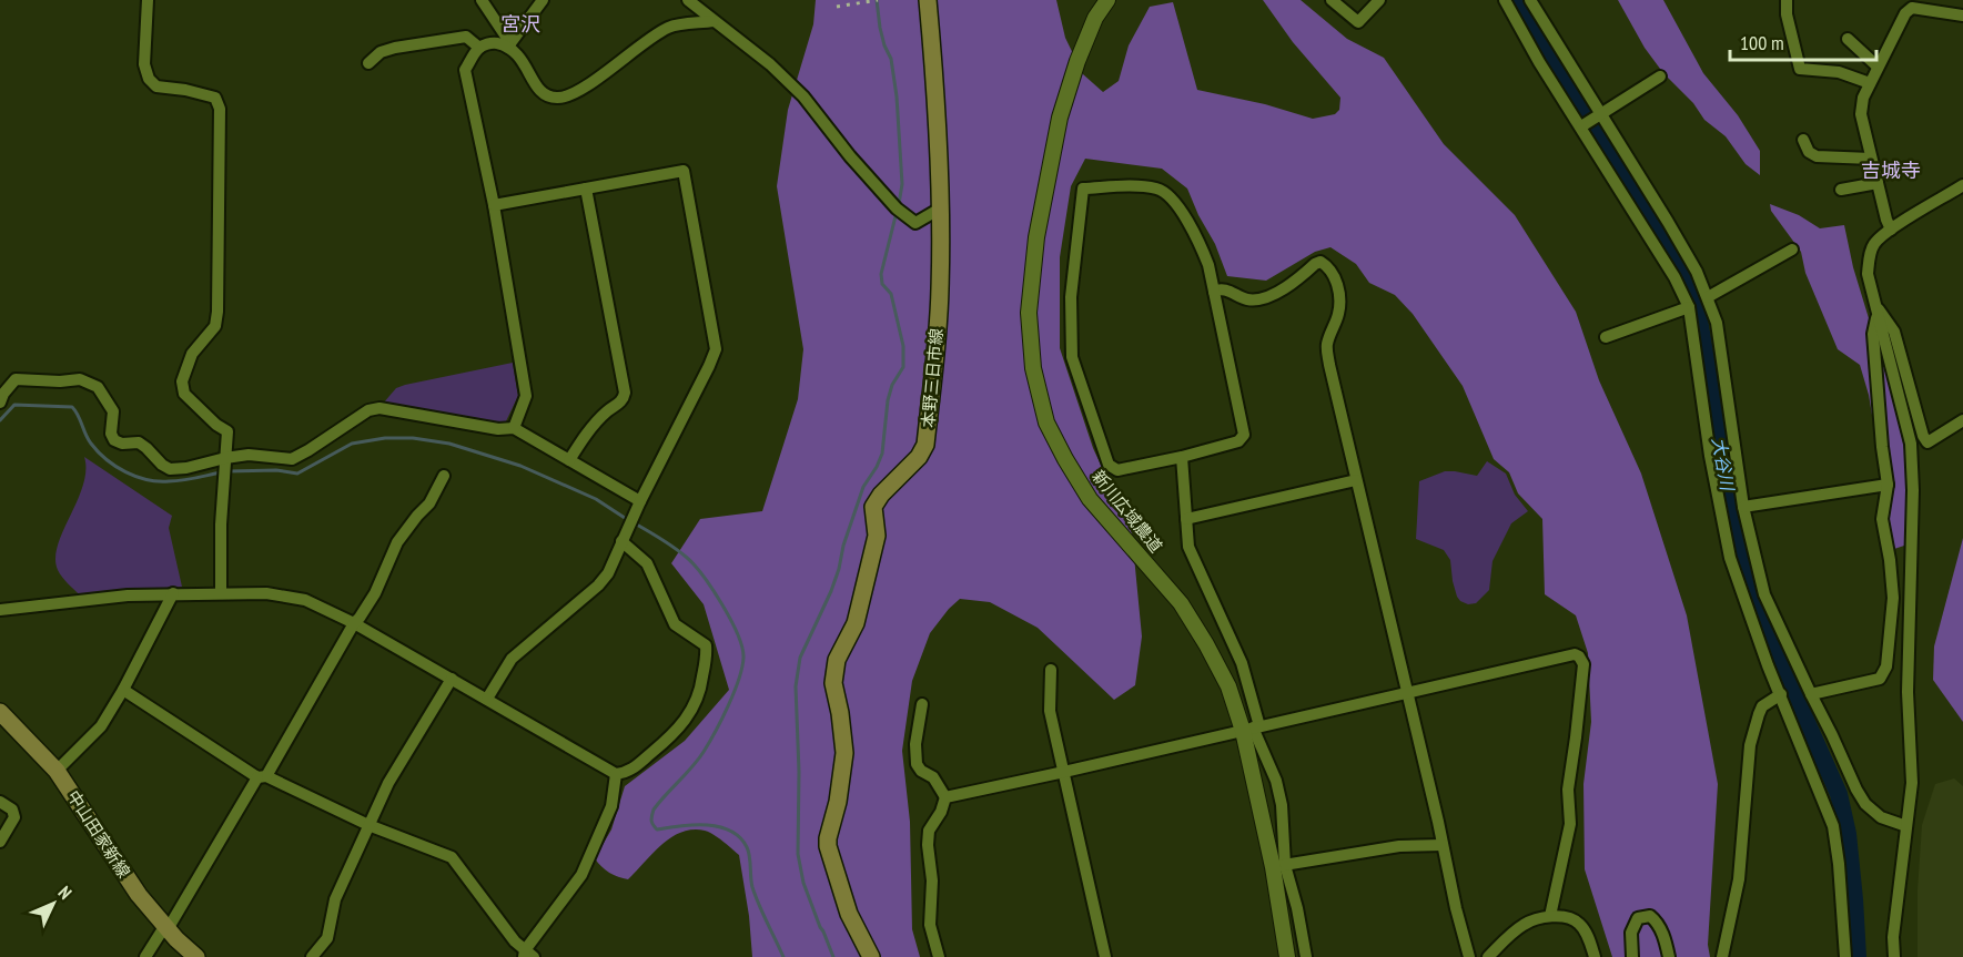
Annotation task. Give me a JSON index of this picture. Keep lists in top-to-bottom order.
{
  "streets": {
    "main road": ["本野三日市線", "中山田家新線"],
    "street": ["新川広域農道"]
  },
  "districts": ["宮沢", "吉城寺"],
  "water": ["大谷川"],
  "scale_bar": "100 m",
  "north": "top right"
}
